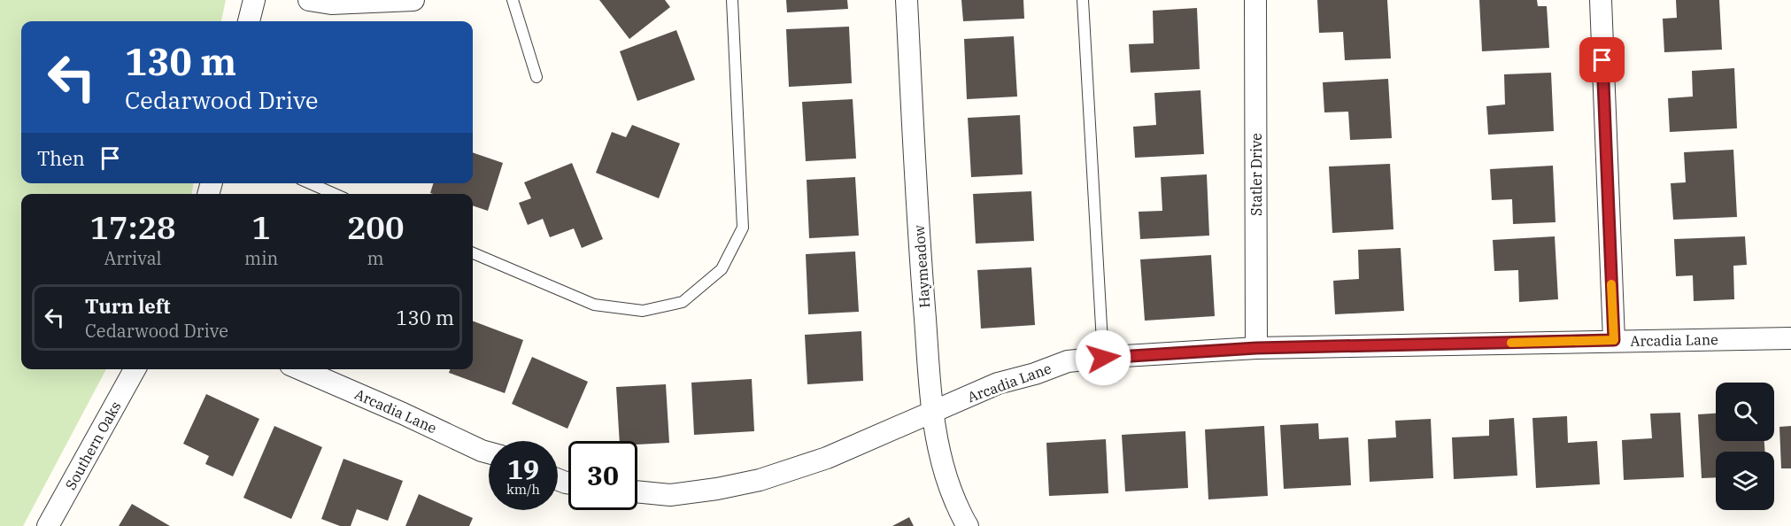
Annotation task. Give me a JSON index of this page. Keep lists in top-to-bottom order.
{
  "streets": {
    "street": [
      "Statler Drive",
      "Haymeadow",
      "Arcadia Lane",
      "Southern Oaks"
    ]
  },
  "crossings": [
    ["Statler Drive", "Arcadia Lane"],
    ["Haymeadow", "Arcadia Lane"]
  ],
  "page": {
    "turn": ["130 m", "Cedarwood Drive"],
    "then": "Then",
    "eta": [
      "17:28",
      "Arrival",
      "1",
      "min",
      "200",
      "m"
    ],
    "list": [
      {
        "name": "Turn left",
        "note": "Cedarwood Drive",
        "value": "130 m"
      }
    ],
    "speed": "19 km/h",
    "limit": "30"
  }
}
